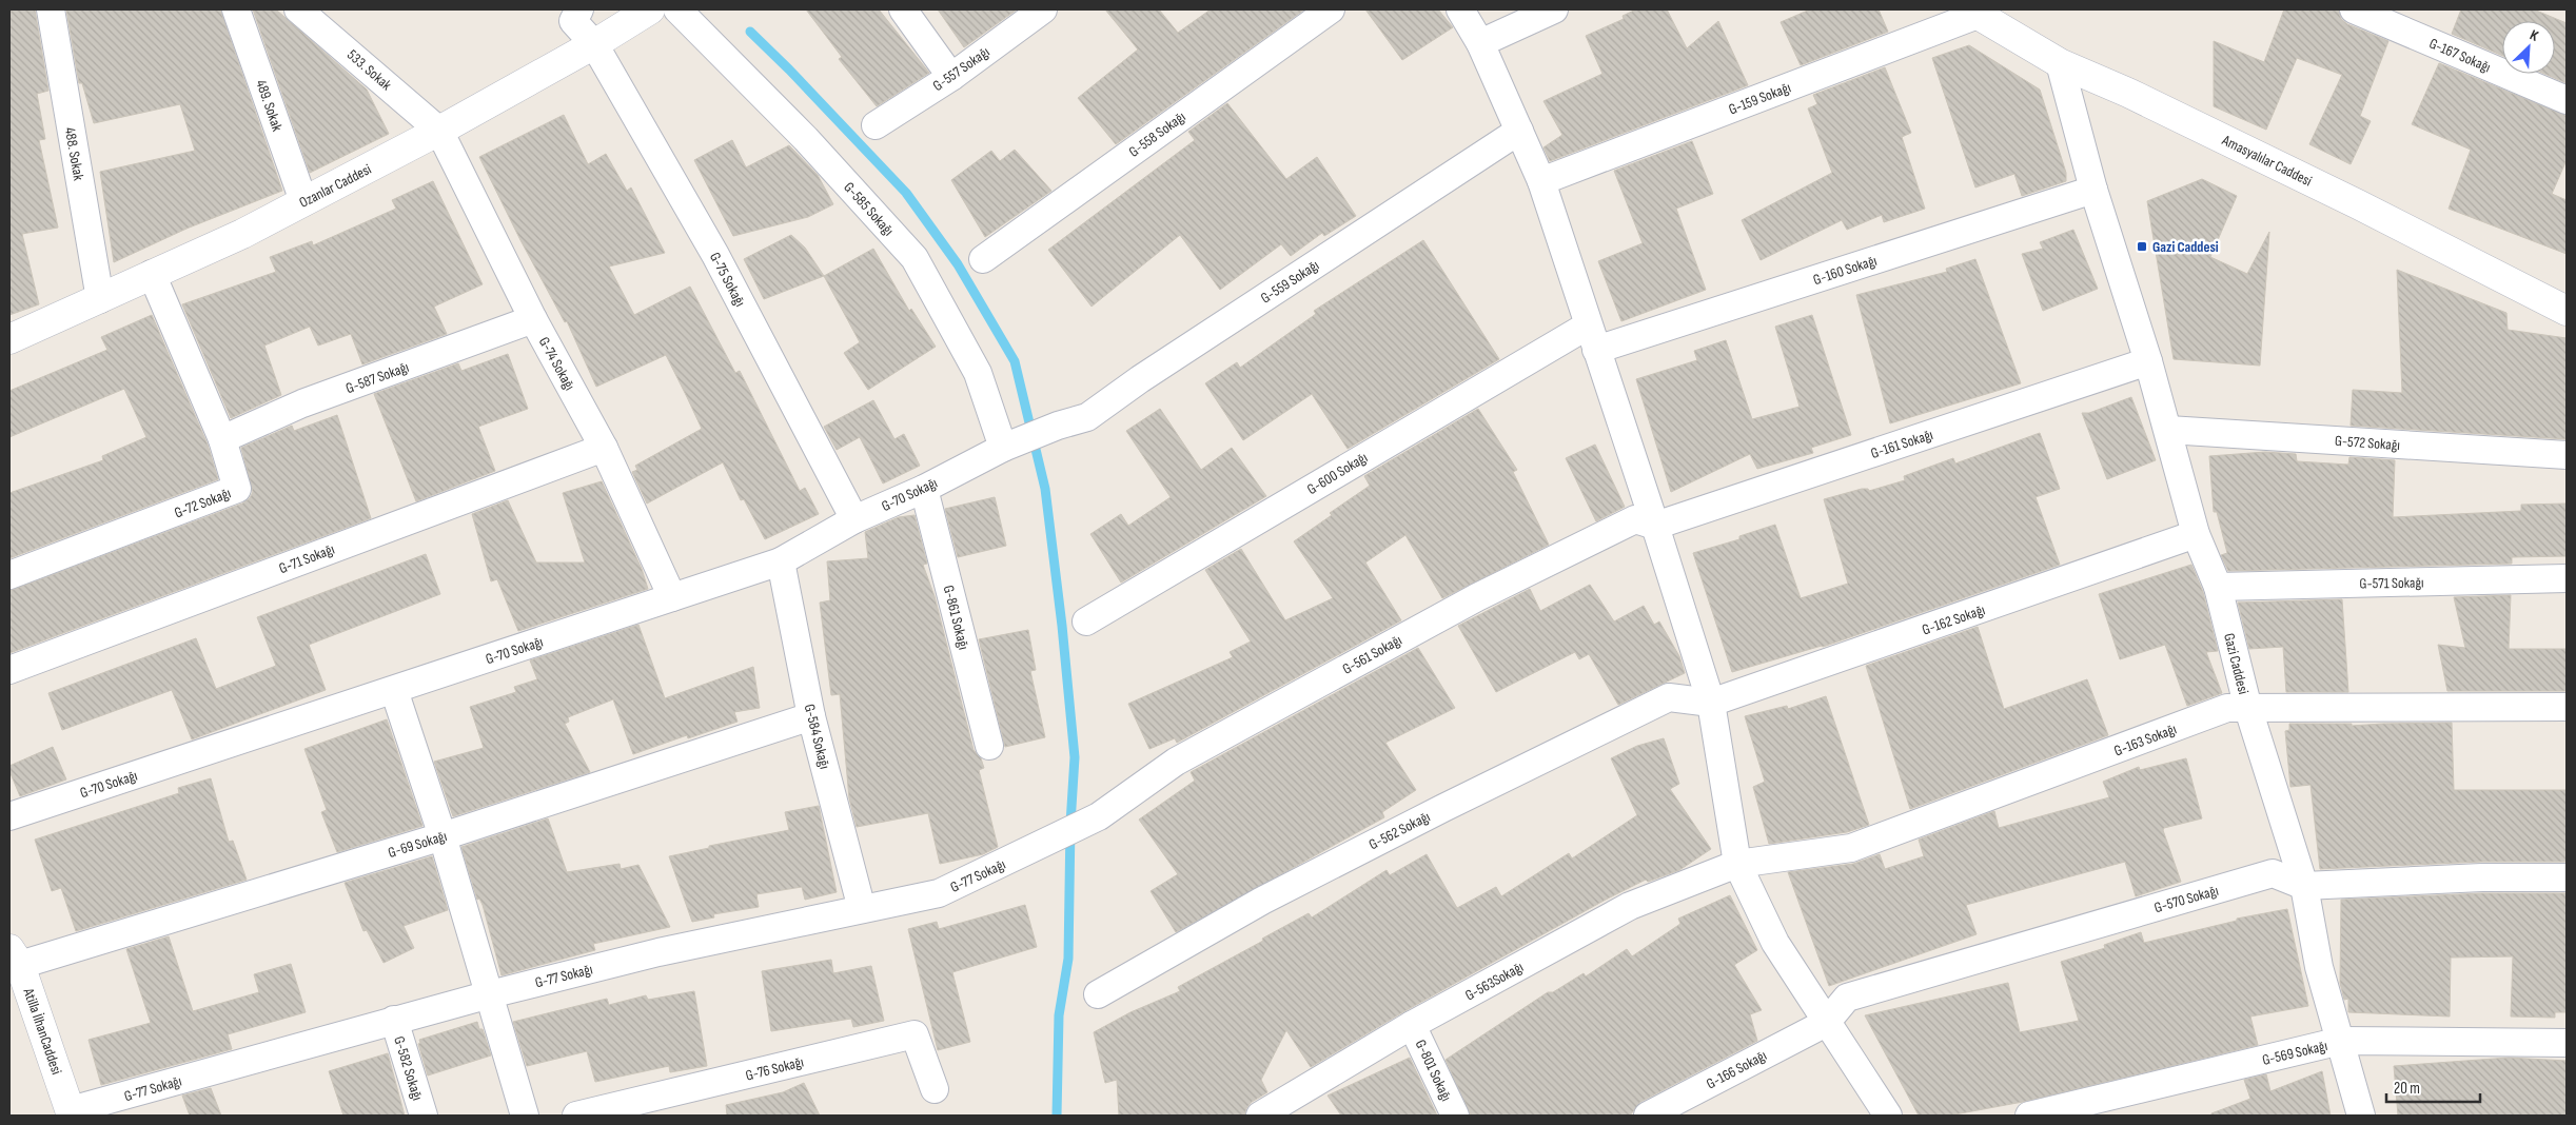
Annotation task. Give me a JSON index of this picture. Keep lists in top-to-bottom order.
{
  "streets": {
    "main road": ["Amasyalılar Caddesi", "Ozanlar Caddesi", "Atilla İlhanCaddesi"],
    "street": [
      "G-167 Sokağı",
      "G-557 Sokağı",
      "533. Sokak",
      "G-159 Sokağı",
      "489. Sokak",
      "G-558 Sokağı",
      "488. Sokak",
      "G-585 Sokağı",
      "G-160 Sokağı",
      "G-75 Sokağı",
      "G-559 Sokağı",
      "G-74 Sokağı",
      "G-587 Sokağı",
      "G-572 Sokağı",
      "G-161 Sokağı",
      "G-600 Sokağı",
      "G-70 Sokağı",
      "G-72 Sokağı",
      "G-71 Sokağı",
      "G-571 Sokağı",
      "G-861 Sokağı",
      "G-162 Sokağı",
      "G-561 Sokağı",
      "Gazi Caddesi",
      "G-584 Sokağı",
      "G-163 Sokağı",
      "G-562 Sokağı",
      "G-69 Sokağı",
      "G-77 Sokağı",
      "G-570 Sokağı",
      "G-563Sokağı",
      "G-569 Sokağı",
      "G-582 Sokağı",
      "G-76 Sokağı",
      "G-166 Sokağı",
      "G-801 Sokağı"
    ]
  },
  "crossings": [
    ["533. Sokak", "Ozanlar Caddesi"],
    ["533. Sokak", "G-74 Sokağı"],
    ["G-159 Sokağı", "Amasyalılar Caddesi"],
    ["489. Sokak", "Ozanlar Caddesi"],
    ["488. Sokak", "Ozanlar Caddesi"],
    ["Amasyalılar Caddesi", "Gazi Caddesi"],
    ["Ozanlar Caddesi", "G-75 Sokağı"],
    ["Ozanlar Caddesi", "G-74 Sokağı"],
    ["Ozanlar Caddesi", "G-72 Sokağı"],
    ["G-585 Sokağı", "G-559 Sokağı"],
    ["G-585 Sokağı", "G-70 Sokağı"],
    ["G-160 Sokağı", "G-600 Sokağı"],
    ["G-160 Sokağı", "Gazi Caddesi"],
    ["G-75 Sokağı", "G-70 Sokağı"],
    ["G-559 Sokağı", "G-70 Sokağı"],
    ["G-74 Sokağı", "G-587 Sokağı"],
    ["G-74 Sokağı", "G-70 Sokağı"],
    ["G-74 Sokağı", "G-71 Sokağı"],
    ["G-587 Sokağı", "G-72 Sokağı"],
    ["G-572 Sokağı", "Gazi Caddesi"],
    ["G-161 Sokağı", "G-561 Sokağı"],
    ["G-161 Sokağı", "Gazi Caddesi"],
    ["G-70 Sokağı", "G-861 Sokağı"],
    ["G-70 Sokağı", "G-584 Sokağı"],
    ["G-571 Sokağı", "Gazi Caddesi"],
    ["G-162 Sokağı", "Gazi Caddesi"],
    ["G-162 Sokağı", "G-562 Sokağı"],
    ["G-561 Sokağı", "G-77 Sokağı"],
    ["Gazi Caddesi", "G-163 Sokağı"],
    ["Gazi Caddesi", "G-570 Sokağı"],
    ["Gazi Caddesi", "G-569 Sokağı"],
    ["G-584 Sokağı", "G-69 Sokağı"],
    ["G-584 Sokağı", "G-77 Sokağı"],
    ["G-163 Sokağı", "G-563Sokağı"],
    ["G-69 Sokağı", "Atilla İlhanCaddesi"],
    ["G-77 Sokağı", "Atilla İlhanCaddesi"],
    ["G-77 Sokağı", "G-582 Sokağı"],
    ["G-570 Sokağı", "G-166 Sokağı"],
    ["G-563Sokağı", "G-801 Sokağı"]
  ],
  "places": {
    "transit": ["Gazi Caddesi"]
  },
  "scale_bar": "20 m",
  "north": "top right"
}
